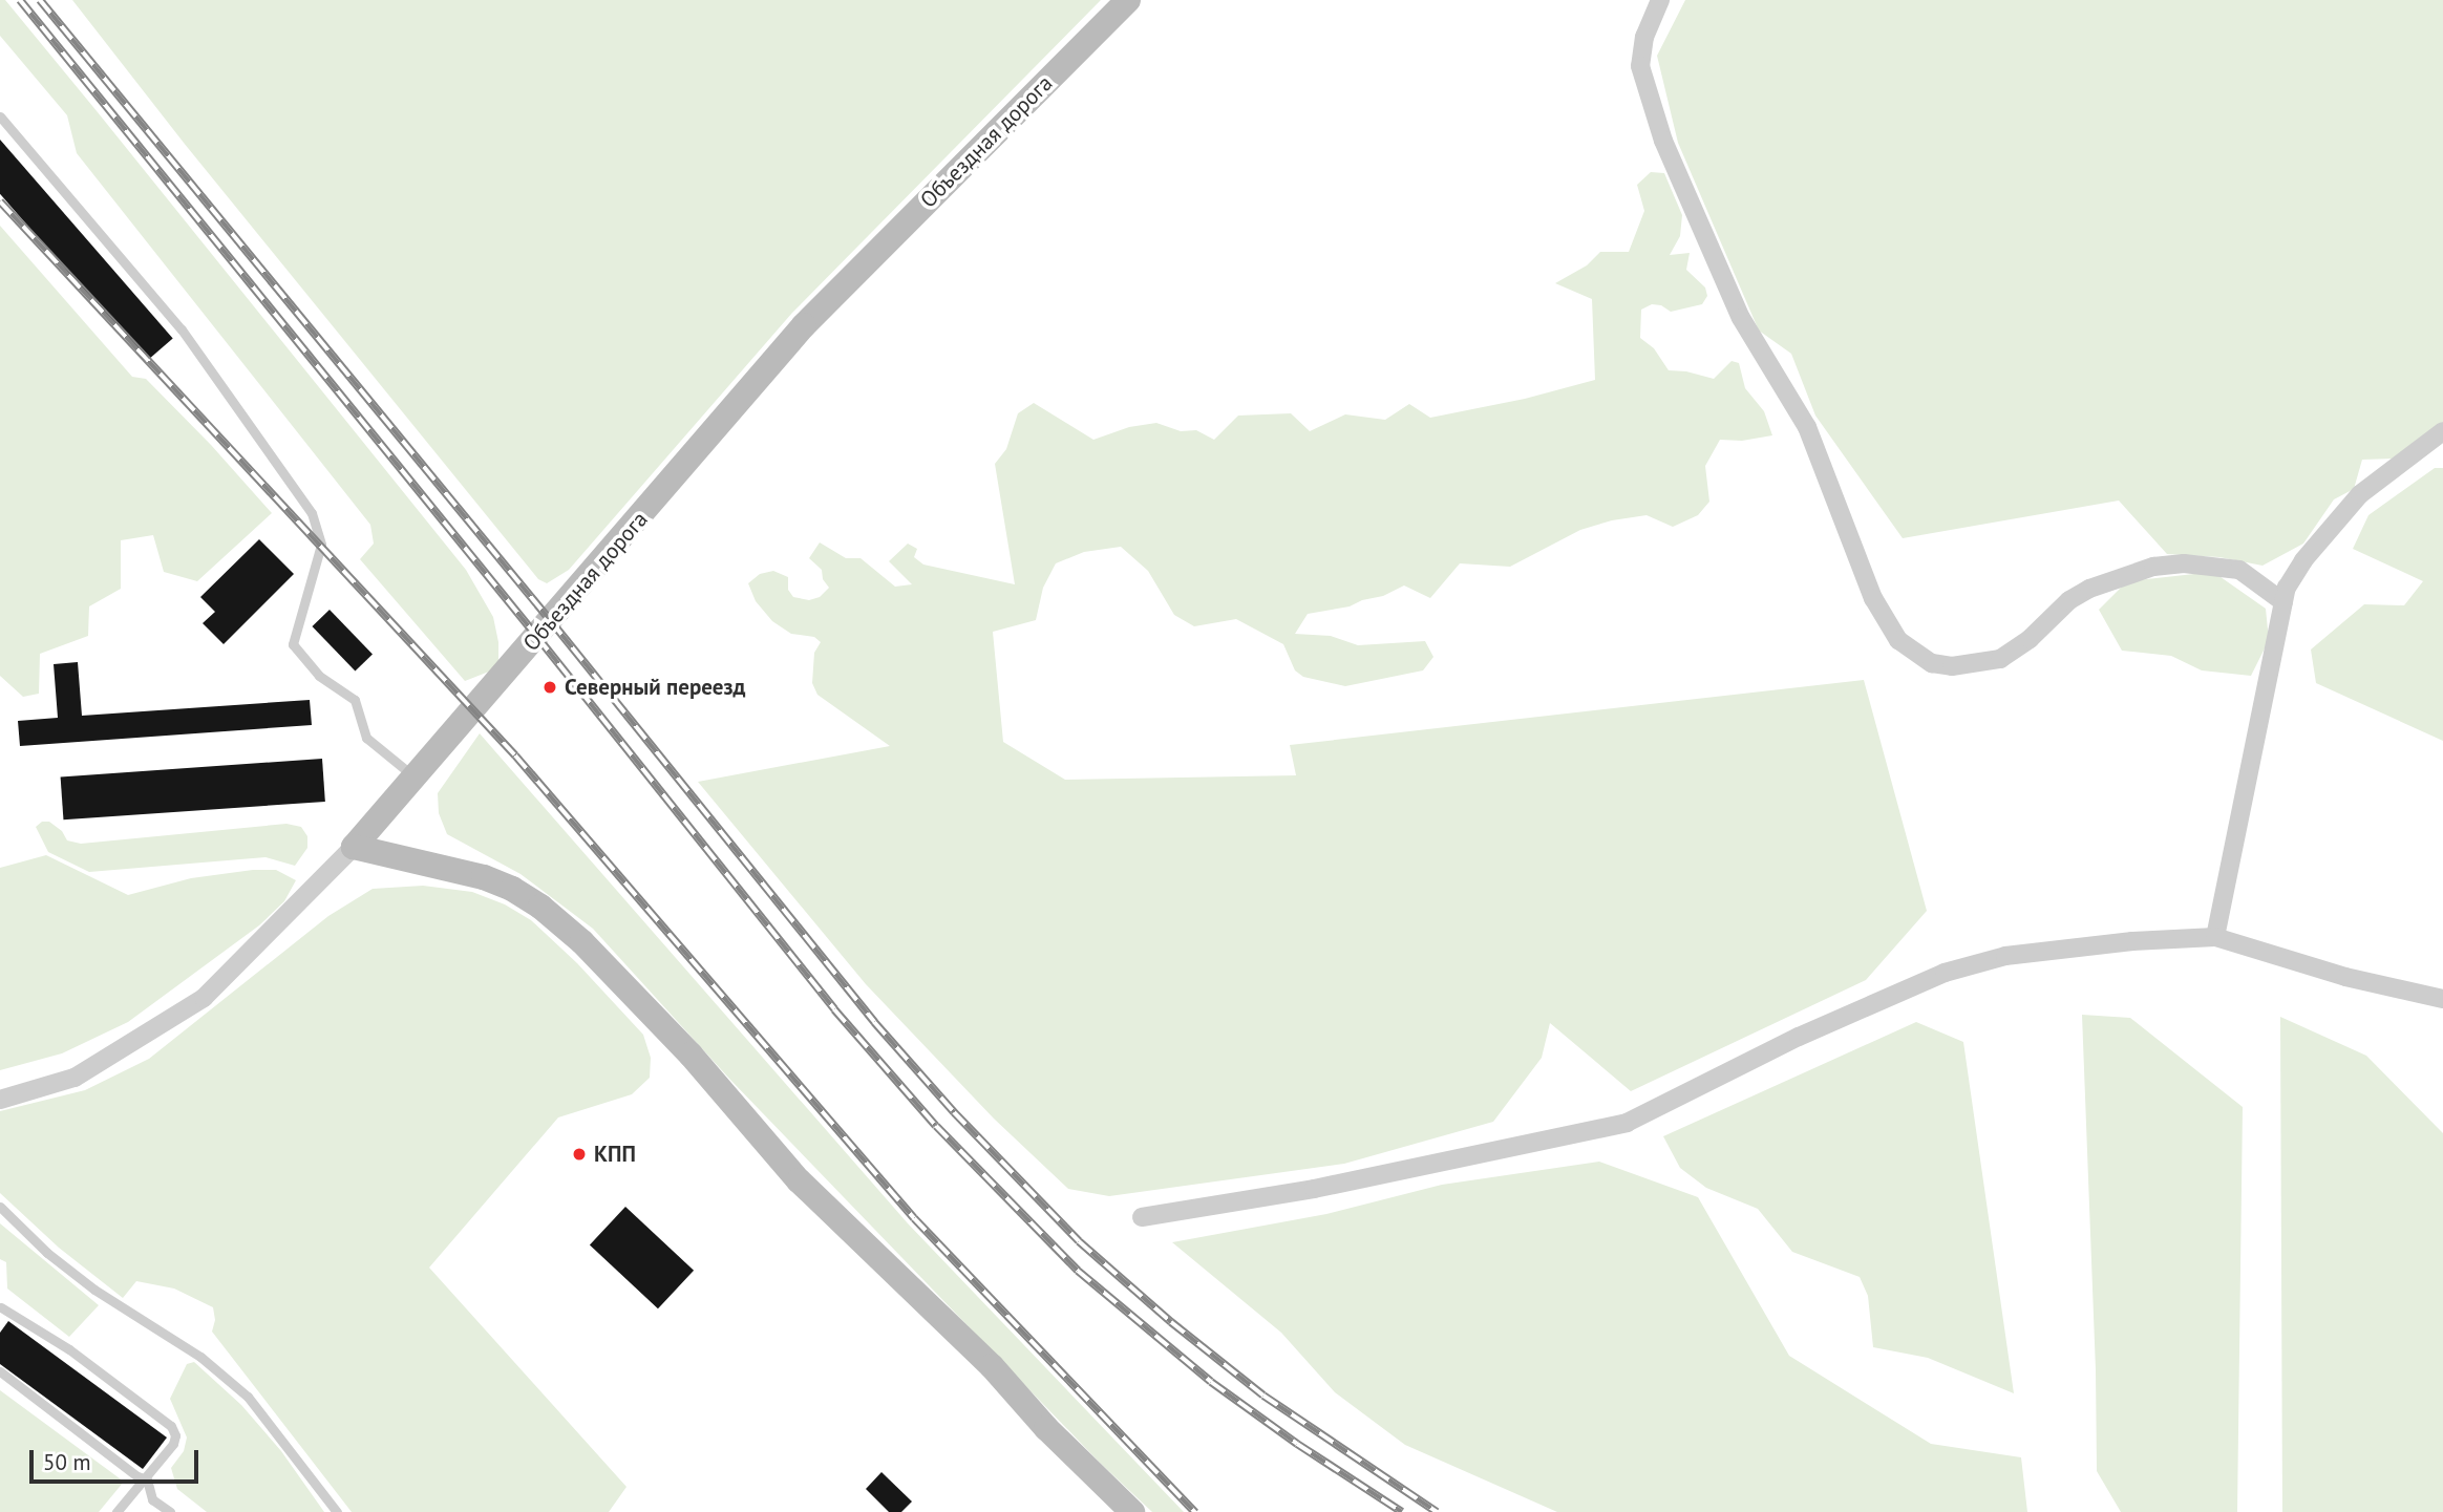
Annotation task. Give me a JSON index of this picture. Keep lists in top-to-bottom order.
{
  "streets": {
    "street": ["Объездная дорога"]
  },
  "places": ["Северный переезд", "КПП"],
  "scale_bar": "50 m"
}
